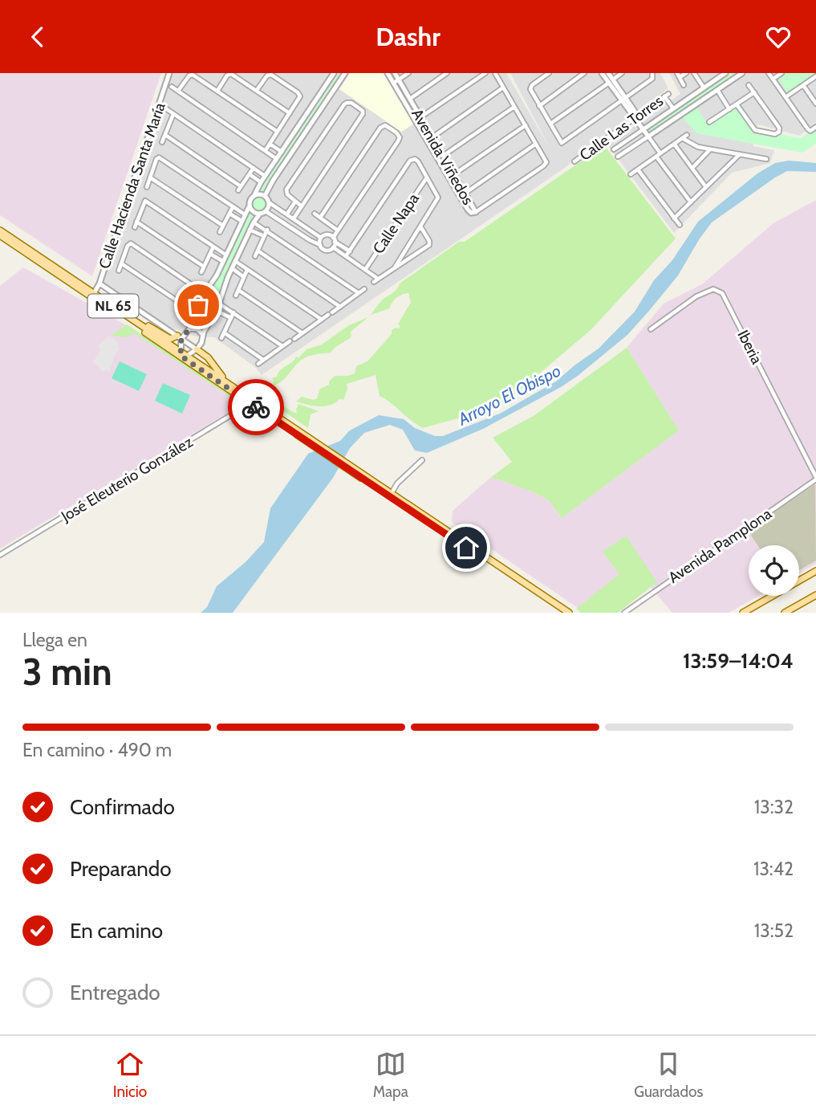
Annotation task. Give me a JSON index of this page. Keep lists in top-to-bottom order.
{
  "streets": {
    "main road": ["NL 65"],
    "street": [
      "Calle Las Torres",
      "Avenida Viñedos",
      "Calle Hacienda Santa María",
      "Calle Napa",
      "Iberia",
      "José Eleuterio González",
      "Avenida Pamplona"
    ]
  },
  "crossings": [
    ["Calle Hacienda Santa María", "NL 65"],
    ["NL 65", "José Eleuterio González"],
    ["Iberia", "Avenida Pamplona"]
  ],
  "water": ["Arroyo El Obispo"],
  "page": {
    "header": "Dashr",
    "heading": ["3 min", "Llega en", "13:59–14:04"],
    "bar": "En camino · 490 m",
    "list": [
      ["Confirmado", "13:32"],
      ["Preparando", "13:42"],
      ["En camino", "13:52"],
      "Entregado"
    ],
    "tabs": ["Inicio", "Mapa", "Guardados"]
  }
}
